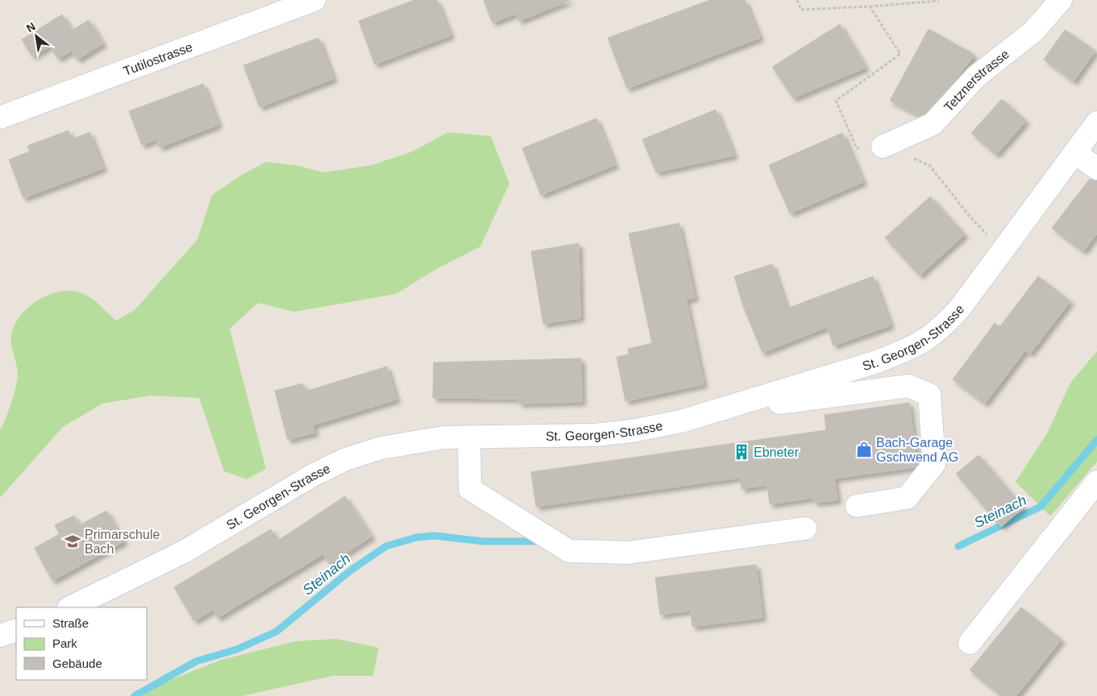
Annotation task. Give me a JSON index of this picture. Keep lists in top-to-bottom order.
{
  "streets": {
    "street": ["Tutilostrasse", "Tetznerstrasse", "St. Georgen-Strasse"]
  },
  "water": ["Steinach"],
  "places": {
    "shop": ["Bach-Garage Gschwend AG"],
    "building": ["Ebneter"],
    "school or university": ["Primarschule Bach"]
  },
  "legend": ["Straße", "Park", "Gebäude"],
  "north": "top left"
}
